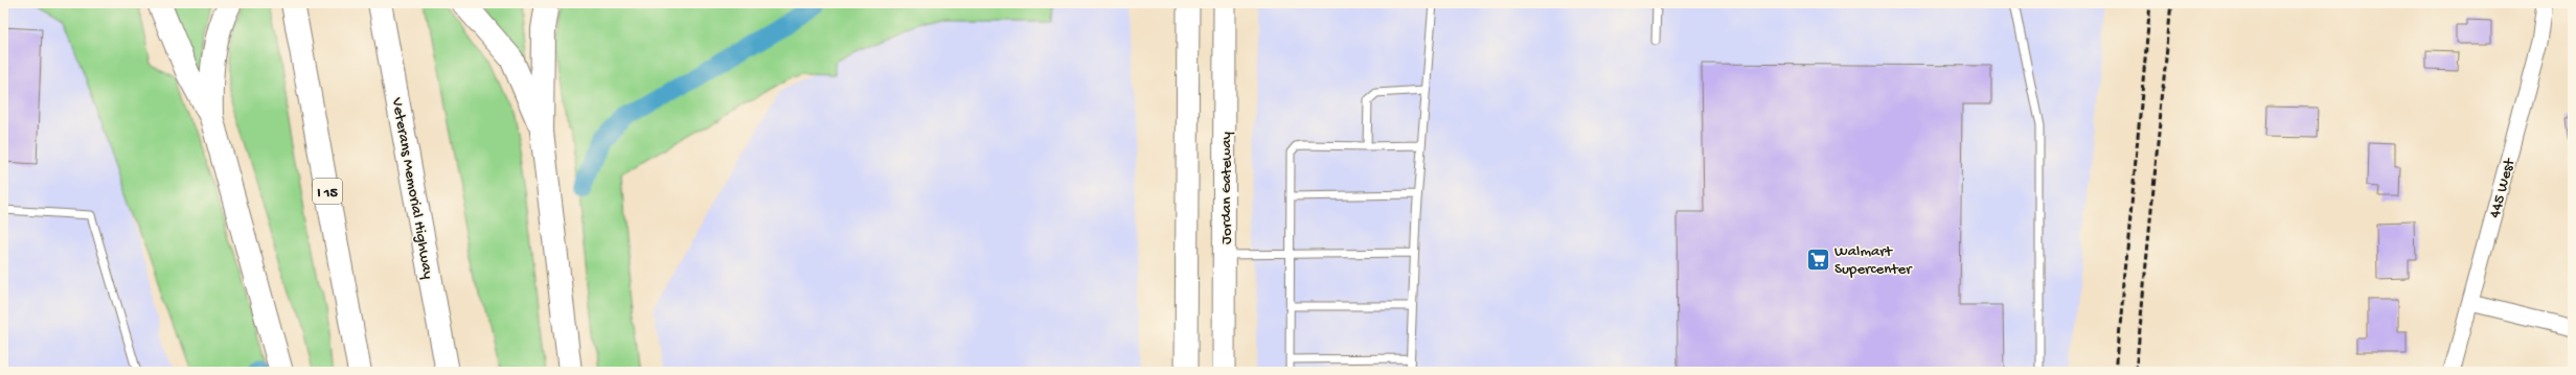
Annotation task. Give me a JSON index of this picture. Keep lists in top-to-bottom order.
{
  "streets": {
    "highway": ["Veterans Memorial Highway", "I 15"],
    "main road": ["Jordan Gateway"],
    "street": ["445 West"]
  },
  "places": {
    "supermarket": ["Walmart Supercenter"]
  }
}
